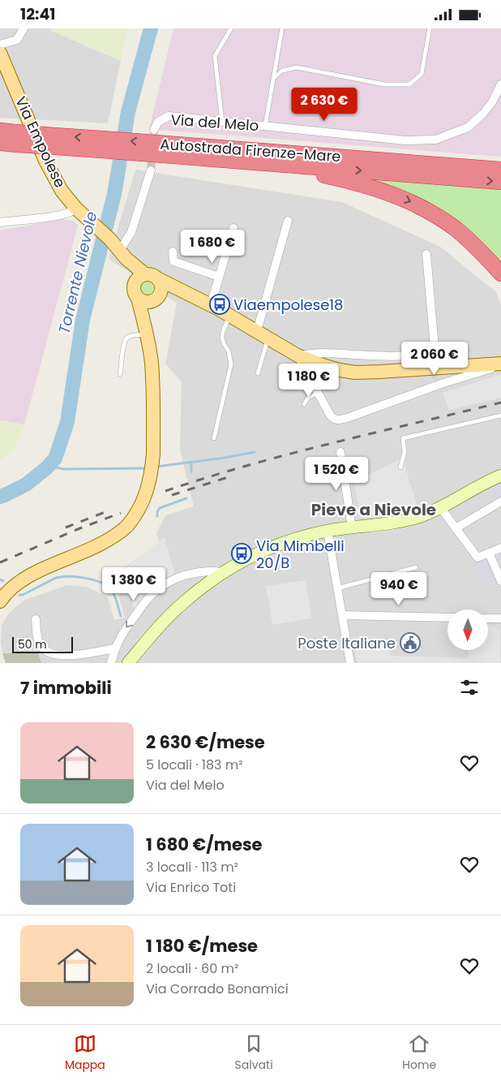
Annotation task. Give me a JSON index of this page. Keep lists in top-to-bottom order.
{
  "streets": {
    "highway": ["Autostrada Firenze-Mare"],
    "main road": ["Via Empolese"],
    "street": ["Via del Melo"]
  },
  "districts": ["Pieve a Nievole"],
  "water": ["Torrente Nievole"],
  "places": {
    "bus stop": ["Viaempolese18", "Via Mimbelli 20/B"],
    "public building": ["Poste Italiane"]
  },
  "scale_bar": "50 m",
  "north": "bottom",
  "page": {
    "status": "12:41",
    "price": [
      "2 630 €",
      "1 680 €",
      "2 060 €",
      "1 180 €",
      "1 520 €",
      "1 380 €",
      "940 €"
    ],
    "scale": "50 m",
    "heading": "7 immobili",
    "list": [
      {
        "name": "2 630 €/mese",
        "note": "5 locali · 183 m² · Via del Melo"
      },
      {
        "name": "1 680 €/mese",
        "note": "3 locali · 113 m² · Via Enrico Toti"
      },
      {
        "name": "1 180 €/mese",
        "note": "2 locali · 60 m² · Via Corrado Bonamici"
      }
    ],
    "tabs": ["Mappa", "Salvati", "Home"]
  }
}
